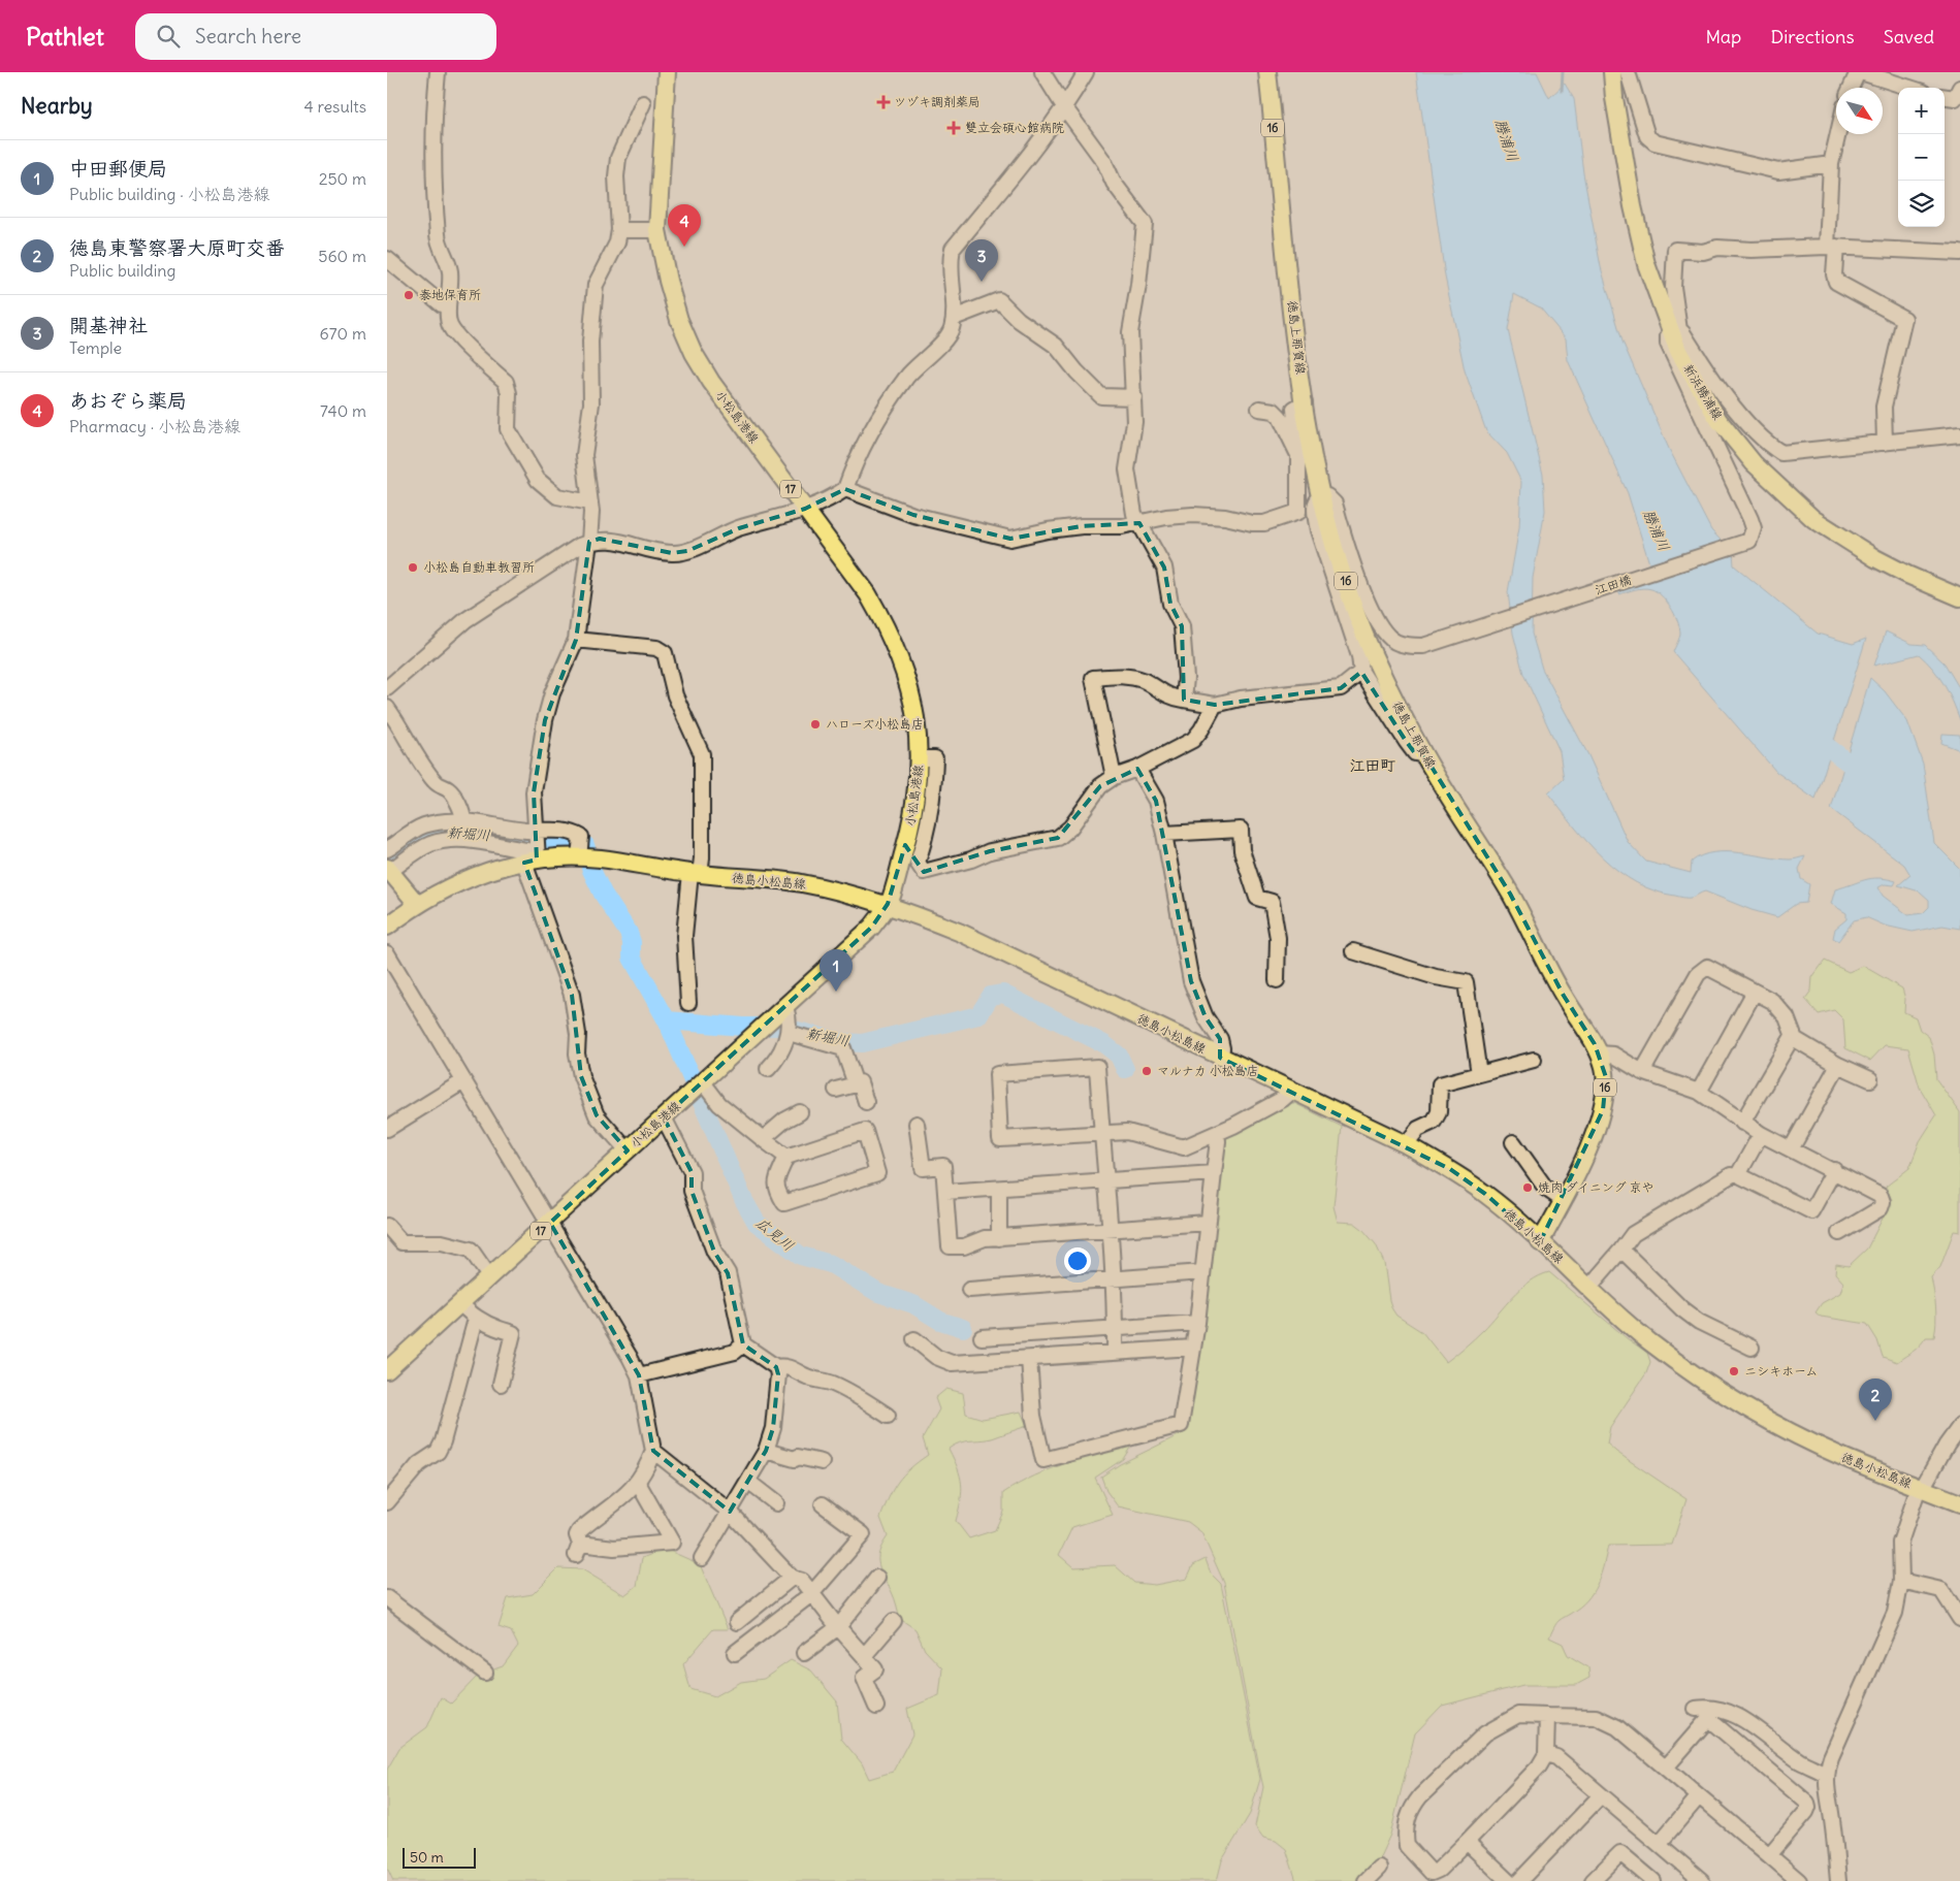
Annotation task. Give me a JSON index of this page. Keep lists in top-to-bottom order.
{
  "streets": {
    "main road": [
      "16",
      "徳島上那賀線",
      "新浜勝浦線",
      "小松島港線",
      "17",
      "徳島小松島線"
    ],
    "street": ["江田橋"]
  },
  "crossings": [
    ["徳島上那賀線", "江田橋"],
    ["徳島上那賀線", "徳島小松島線"],
    ["新浜勝浦線", "江田橋"],
    ["小松島港線", "徳島小松島線"]
  ],
  "districts": ["江田町"],
  "water": ["勝浦川", "新堀川", "広見川"],
  "places": {
    "health": ["ツヅキ調剤薬局", "雙立会碩心館病院"],
    "other": [
      "泰地保育所",
      "小松島自動車教習所",
      "ハローズ小松島店",
      "マルナカ 小松島店",
      "焼肉 ダイニング 京や",
      "ニシキホーム"
    ]
  },
  "scale_bar": "50 m",
  "north": "bottom right",
  "page": {
    "header": "Pathlet",
    "search": "Search here",
    "nav": ["Map", "Directions", "Saved"],
    "heading": ["Nearby", "4 results"],
    "map_buttons": ["+", "−"],
    "list": [
      {
        "mark": "1",
        "name": "中田郵便局",
        "note": "Public building · 小松島港線",
        "value": "250 m"
      },
      {
        "mark": "2",
        "name": "徳島東警察署大原町交番",
        "note": "Public building",
        "value": "560 m"
      },
      {
        "mark": "3",
        "name": "開基神社",
        "note": "Temple",
        "value": "670 m"
      },
      {
        "mark": "4",
        "name": "あおぞら薬局",
        "note": "Pharmacy · 小松島港線",
        "value": "740 m"
      }
    ],
    "pins": [
      "4",
      "3",
      "1",
      "2"
    ],
    "scale": "50 m"
  }
}
